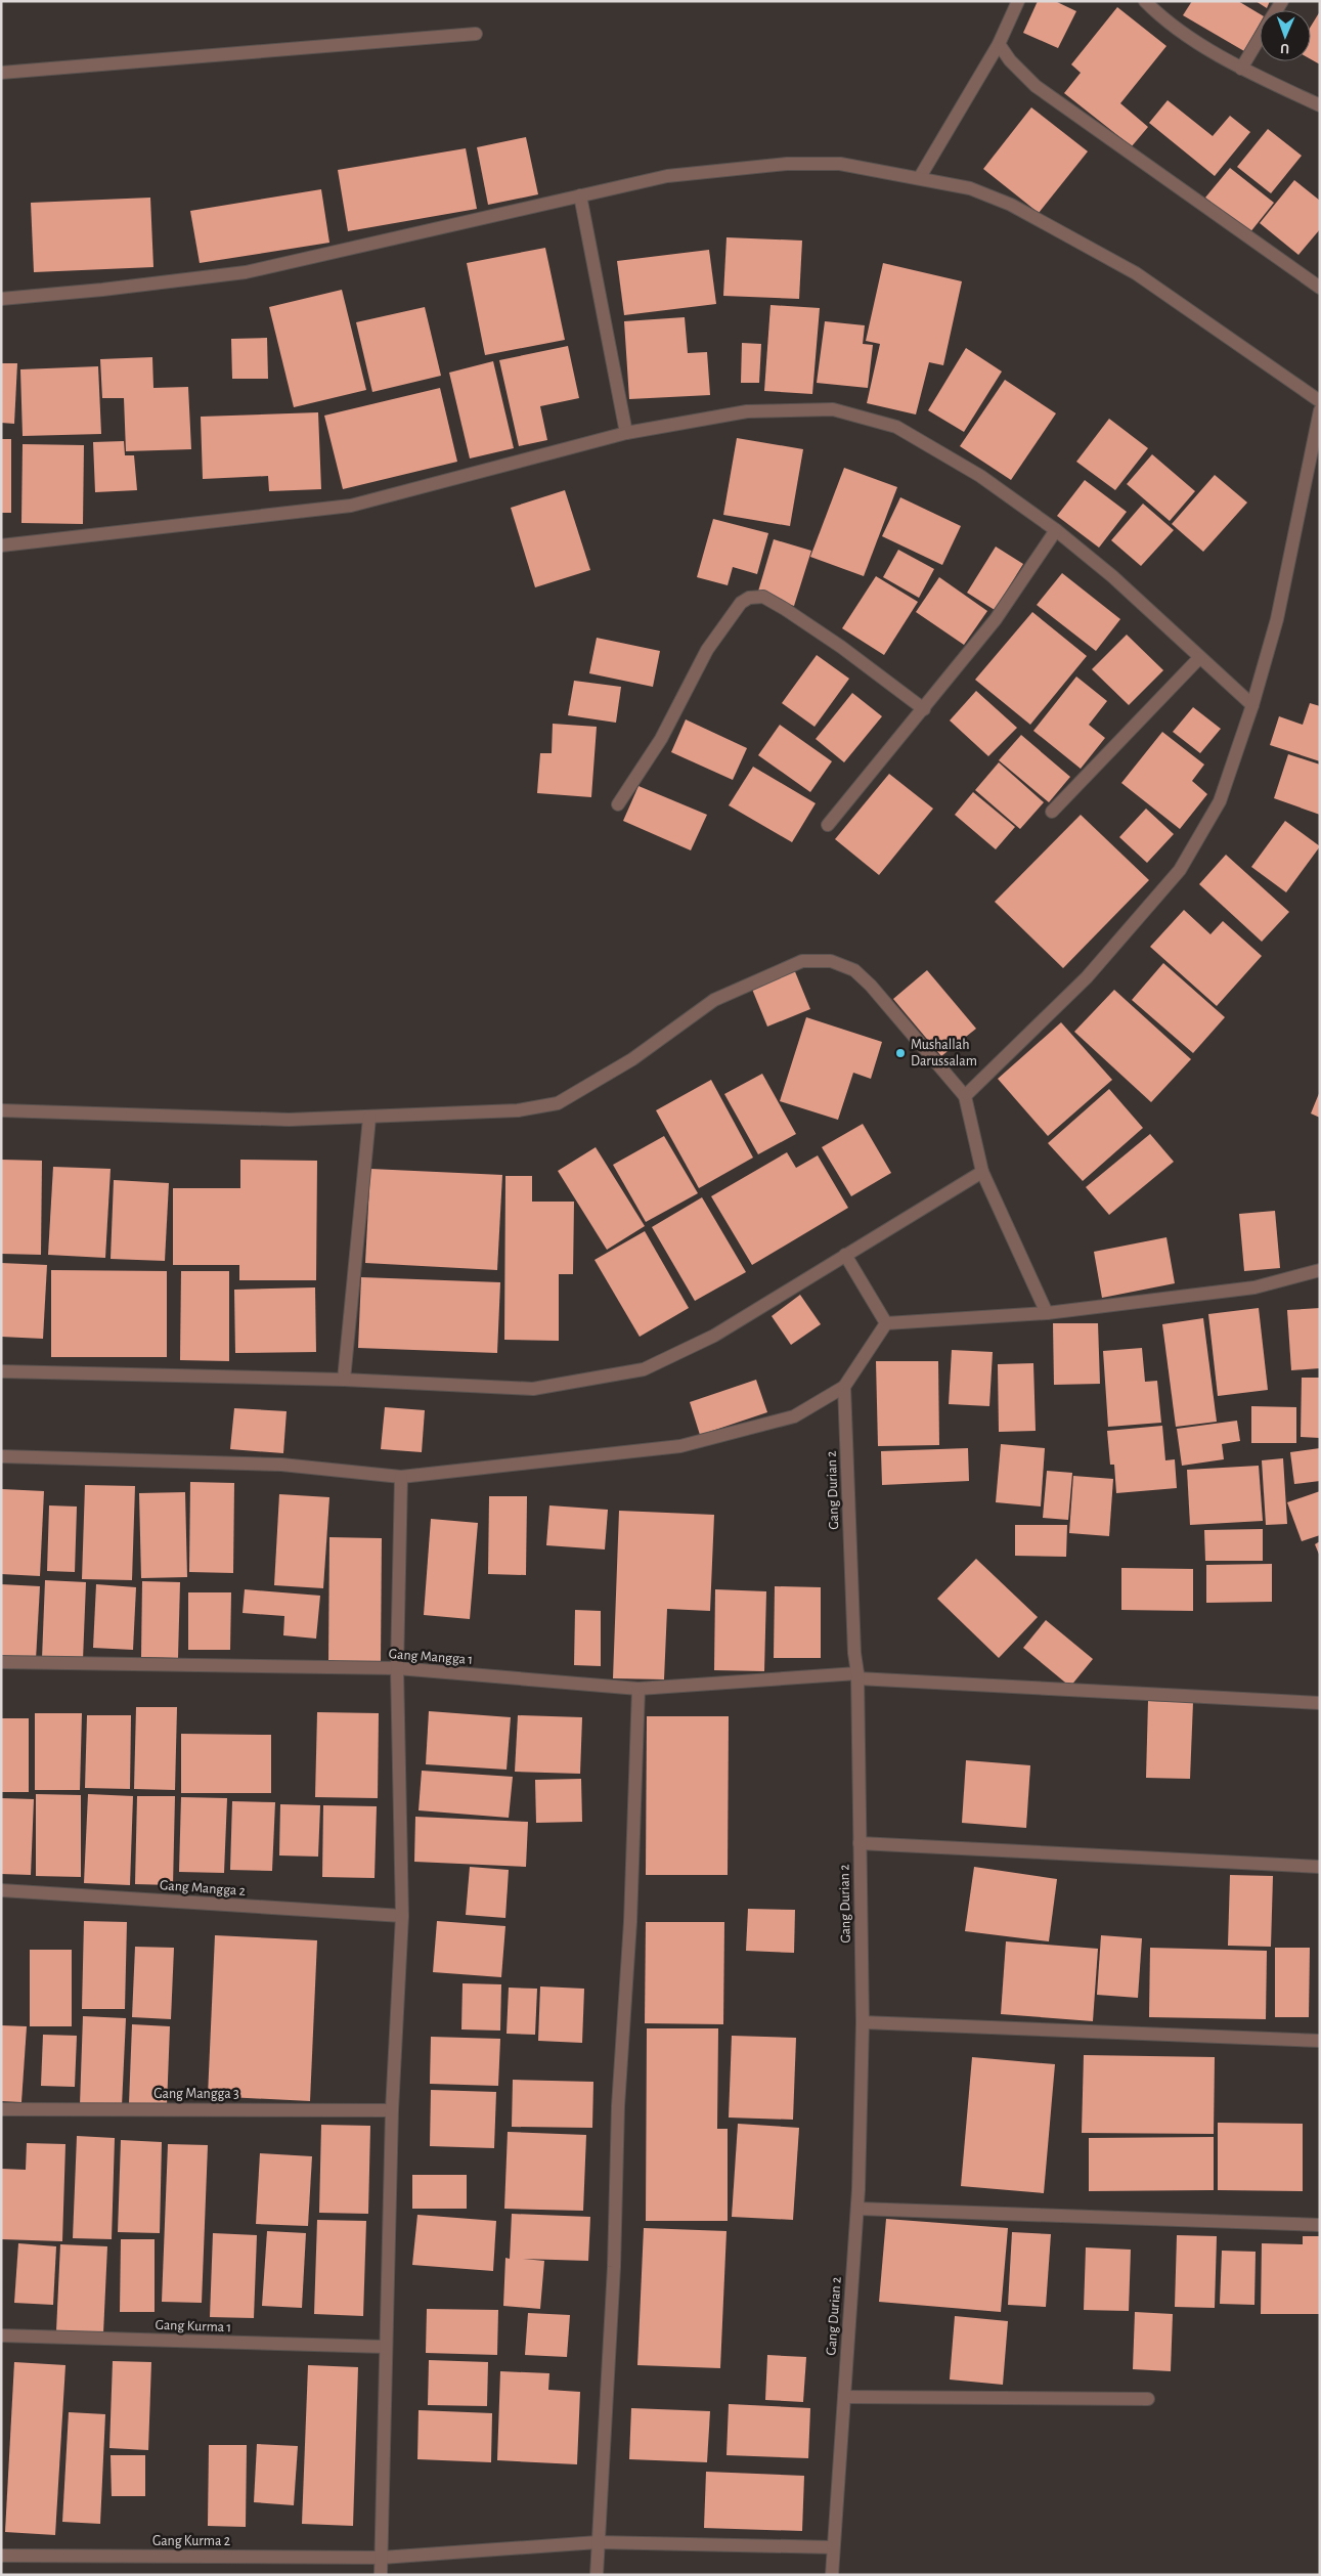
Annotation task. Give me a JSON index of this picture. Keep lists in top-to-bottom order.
{
  "streets": {
    "street": [
      "Gang Durian 2",
      "Gang Mangga 1",
      "Gang Mangga 2",
      "Gang Mangga 3",
      "Gang Kurma 1",
      "Gang Kurma 2"
    ]
  },
  "crossings": [
    ["Gang Durian 2", "Gang Mangga 1"],
    ["Gang Durian 2", "Gang Kurma 2"]
  ],
  "places": ["Mushallah Darussalam"],
  "north": "bottom"
}
